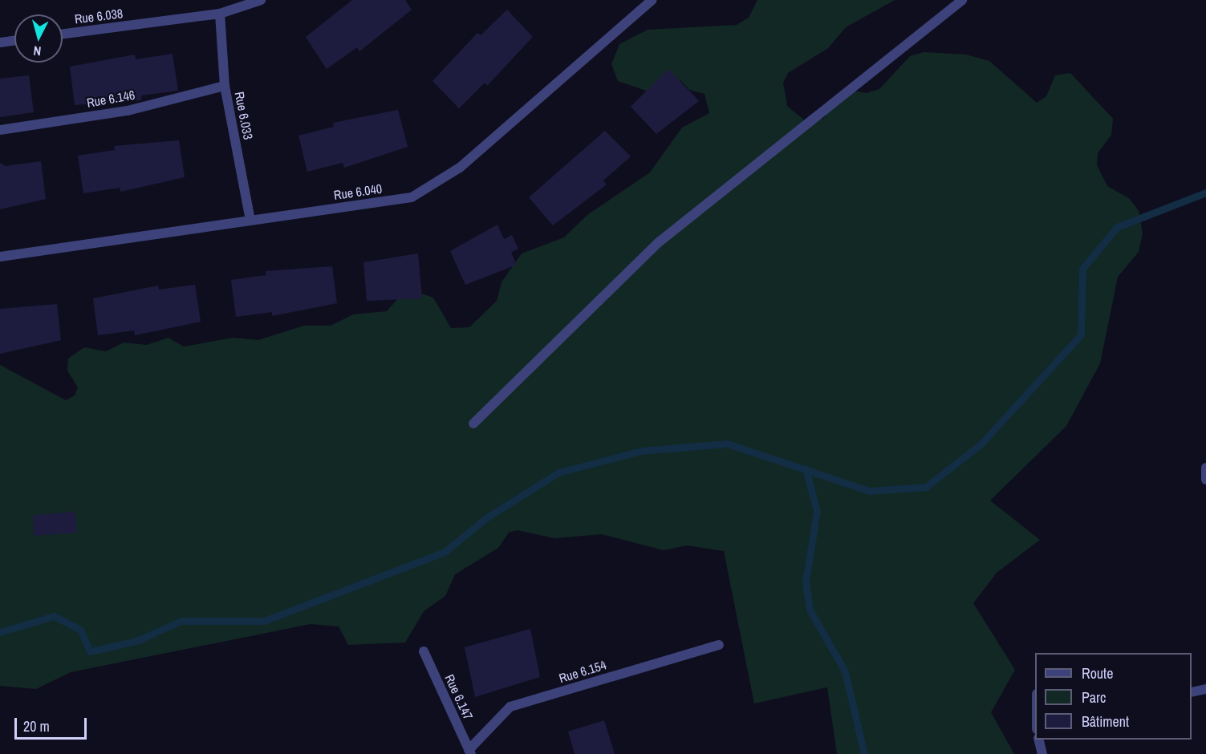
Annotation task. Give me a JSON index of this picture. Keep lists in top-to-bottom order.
{
  "streets": {
    "street": [
      "Rue 6.038",
      "Rue 6.146",
      "Rue 6.033",
      "Rue 6.040",
      "Rue 6.154",
      "Rue 6.147"
    ]
  },
  "crossings": [
    ["Rue 6.038", "Rue 6.033"],
    ["Rue 6.146", "Rue 6.033"],
    ["Rue 6.033", "Rue 6.040"],
    ["Rue 6.154", "Rue 6.147"]
  ],
  "legend": ["Route", "Parc", "Bâtiment"],
  "scale_bar": "20 m",
  "north": "bottom"
}
